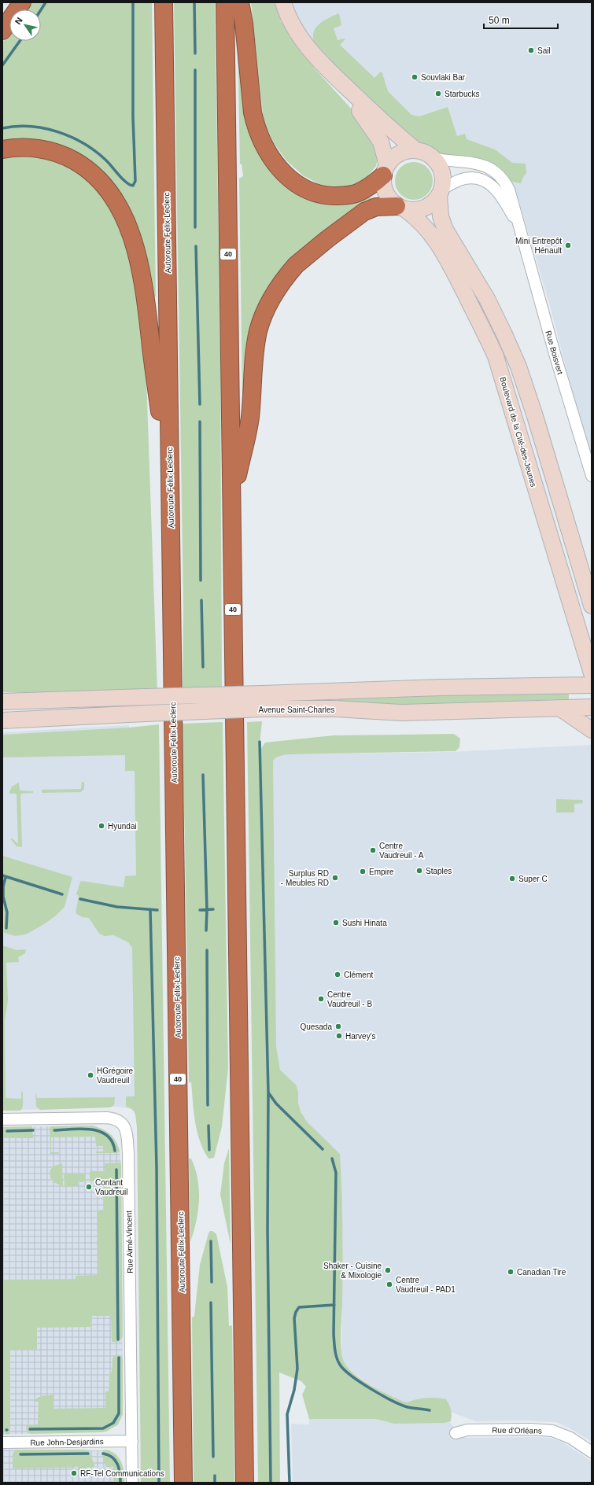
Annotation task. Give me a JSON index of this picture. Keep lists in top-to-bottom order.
{
  "streets": {
    "highway": ["Autoroute Félix-Leclerc", "40"],
    "main road": ["Boulevard de la Cité-des-Jeunes", "Avenue Saint-Charles"],
    "street": [
      "Rue Boisvert",
      "Rue Aimé-Vincent",
      "Rue d'Orléans",
      "Rue John-Desjardins"
    ]
  },
  "crossings": [
    ["Rue Boisvert", "Boulevard de la Cité-des-Jeunes"],
    ["Rue Aimé-Vincent", "Rue John-Desjardins"]
  ],
  "places": [
    "Sail",
    "Souvlaki Bar",
    "Starbucks",
    "Mini Entrepôt Hénault",
    "Hyundai",
    "Centre Vaudreuil - A",
    "Staples",
    "Empire",
    "Surplus RD - Meubles RD",
    "Super C",
    "Sushi Hinata",
    "Clément",
    "Centre Vaudreuil - B",
    "Quesada",
    "Harvey's",
    "HGrégoire Vaudreuil",
    "Contant Vaudreuil",
    "Shaker - Cuisine & Mixologie",
    "Canadian Tire",
    "Centre Vaudreuil - PAD1",
    "RF-Tel Communications"
  ],
  "scale_bar": "50 m",
  "north": "top left"
}
